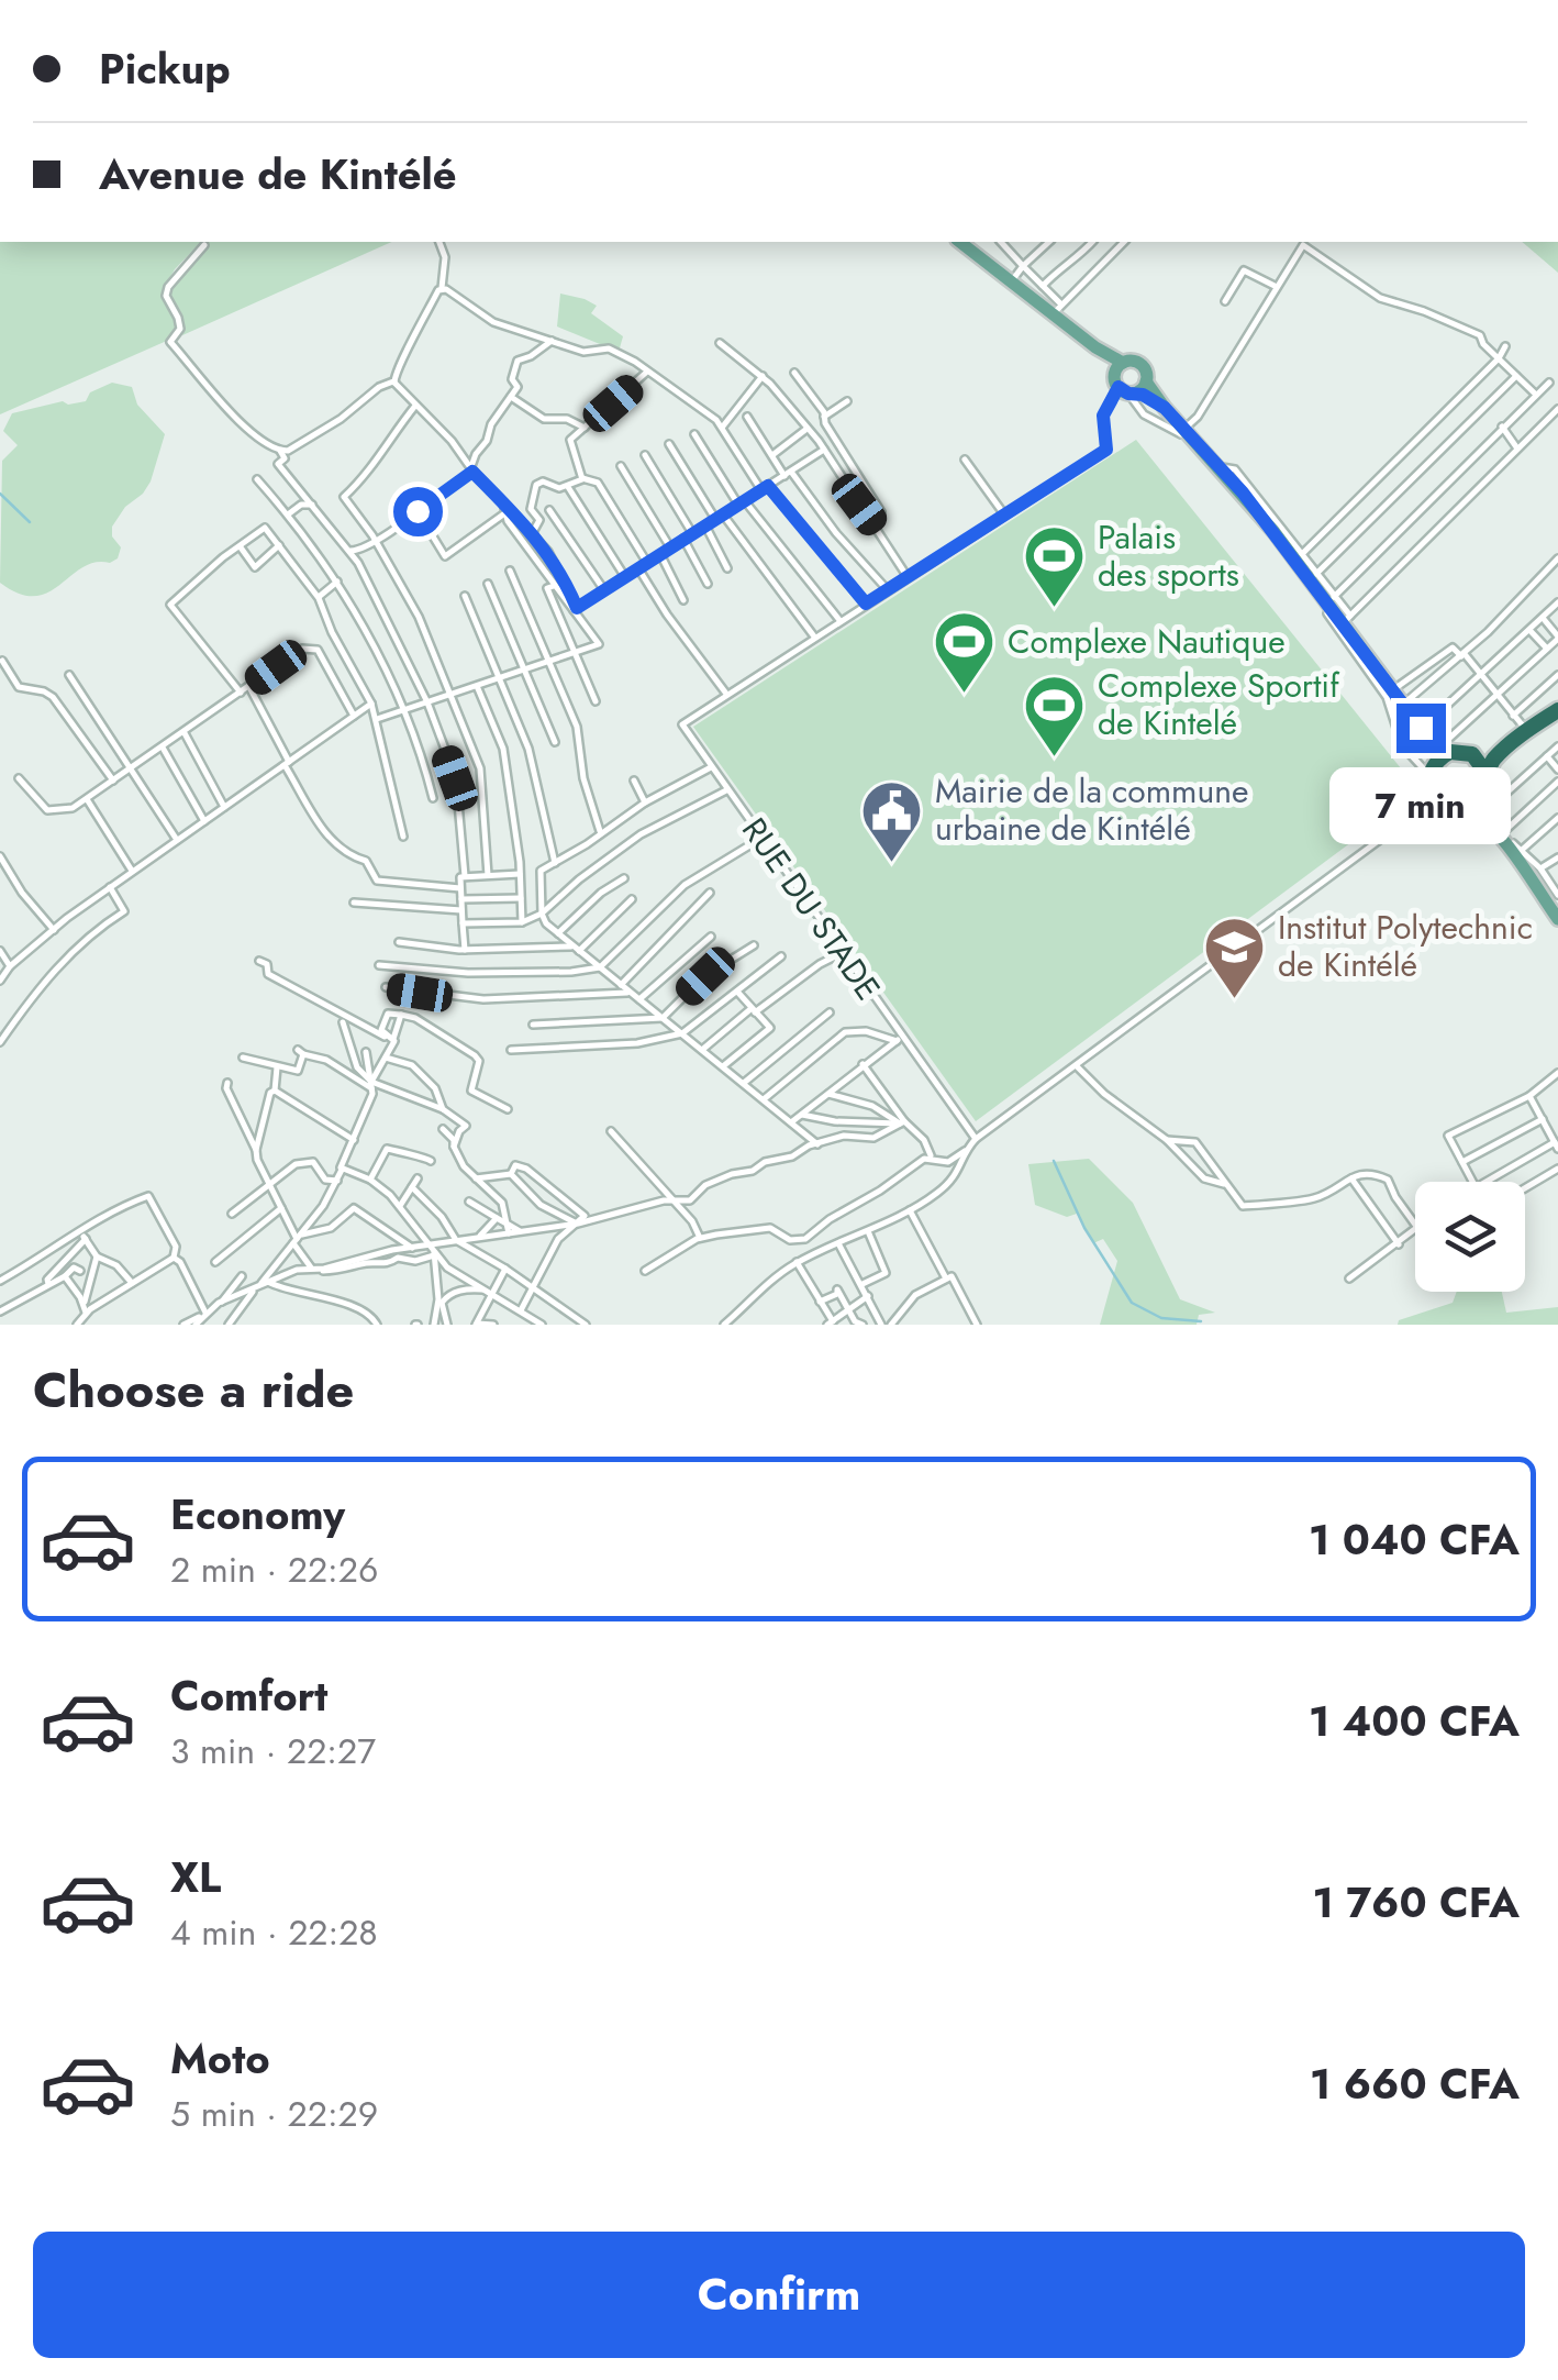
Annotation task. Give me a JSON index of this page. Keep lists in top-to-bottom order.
{
  "streets": {
    "street": ["RUE DU STADE"]
  },
  "places": {
    "sports": ["Palais des sports", "Complexe Nautique", "Complexe Sportif de Kintelé"],
    "public building": ["Mairie de la commune urbaine de Kintélé"],
    "school or university": ["Institut Polytechnic de Kintélé"]
  },
  "page": {
    "banner": ["Pickup", "Avenue de Kintélé"],
    "bubble": "7 min",
    "heading": "Choose a ride",
    "list": [
      {
        "name": "Economy",
        "note": "2 min · 22:26",
        "value": "1 040 CFA"
      },
      {
        "name": "Comfort",
        "note": "3 min · 22:27",
        "value": "1 400 CFA"
      },
      {
        "name": "XL",
        "note": "4 min · 22:28",
        "value": "1 760 CFA"
      },
      {
        "name": "Moto",
        "note": "5 min · 22:29",
        "value": "1 660 CFA"
      }
    ],
    "buttons": "Confirm"
  }
}
